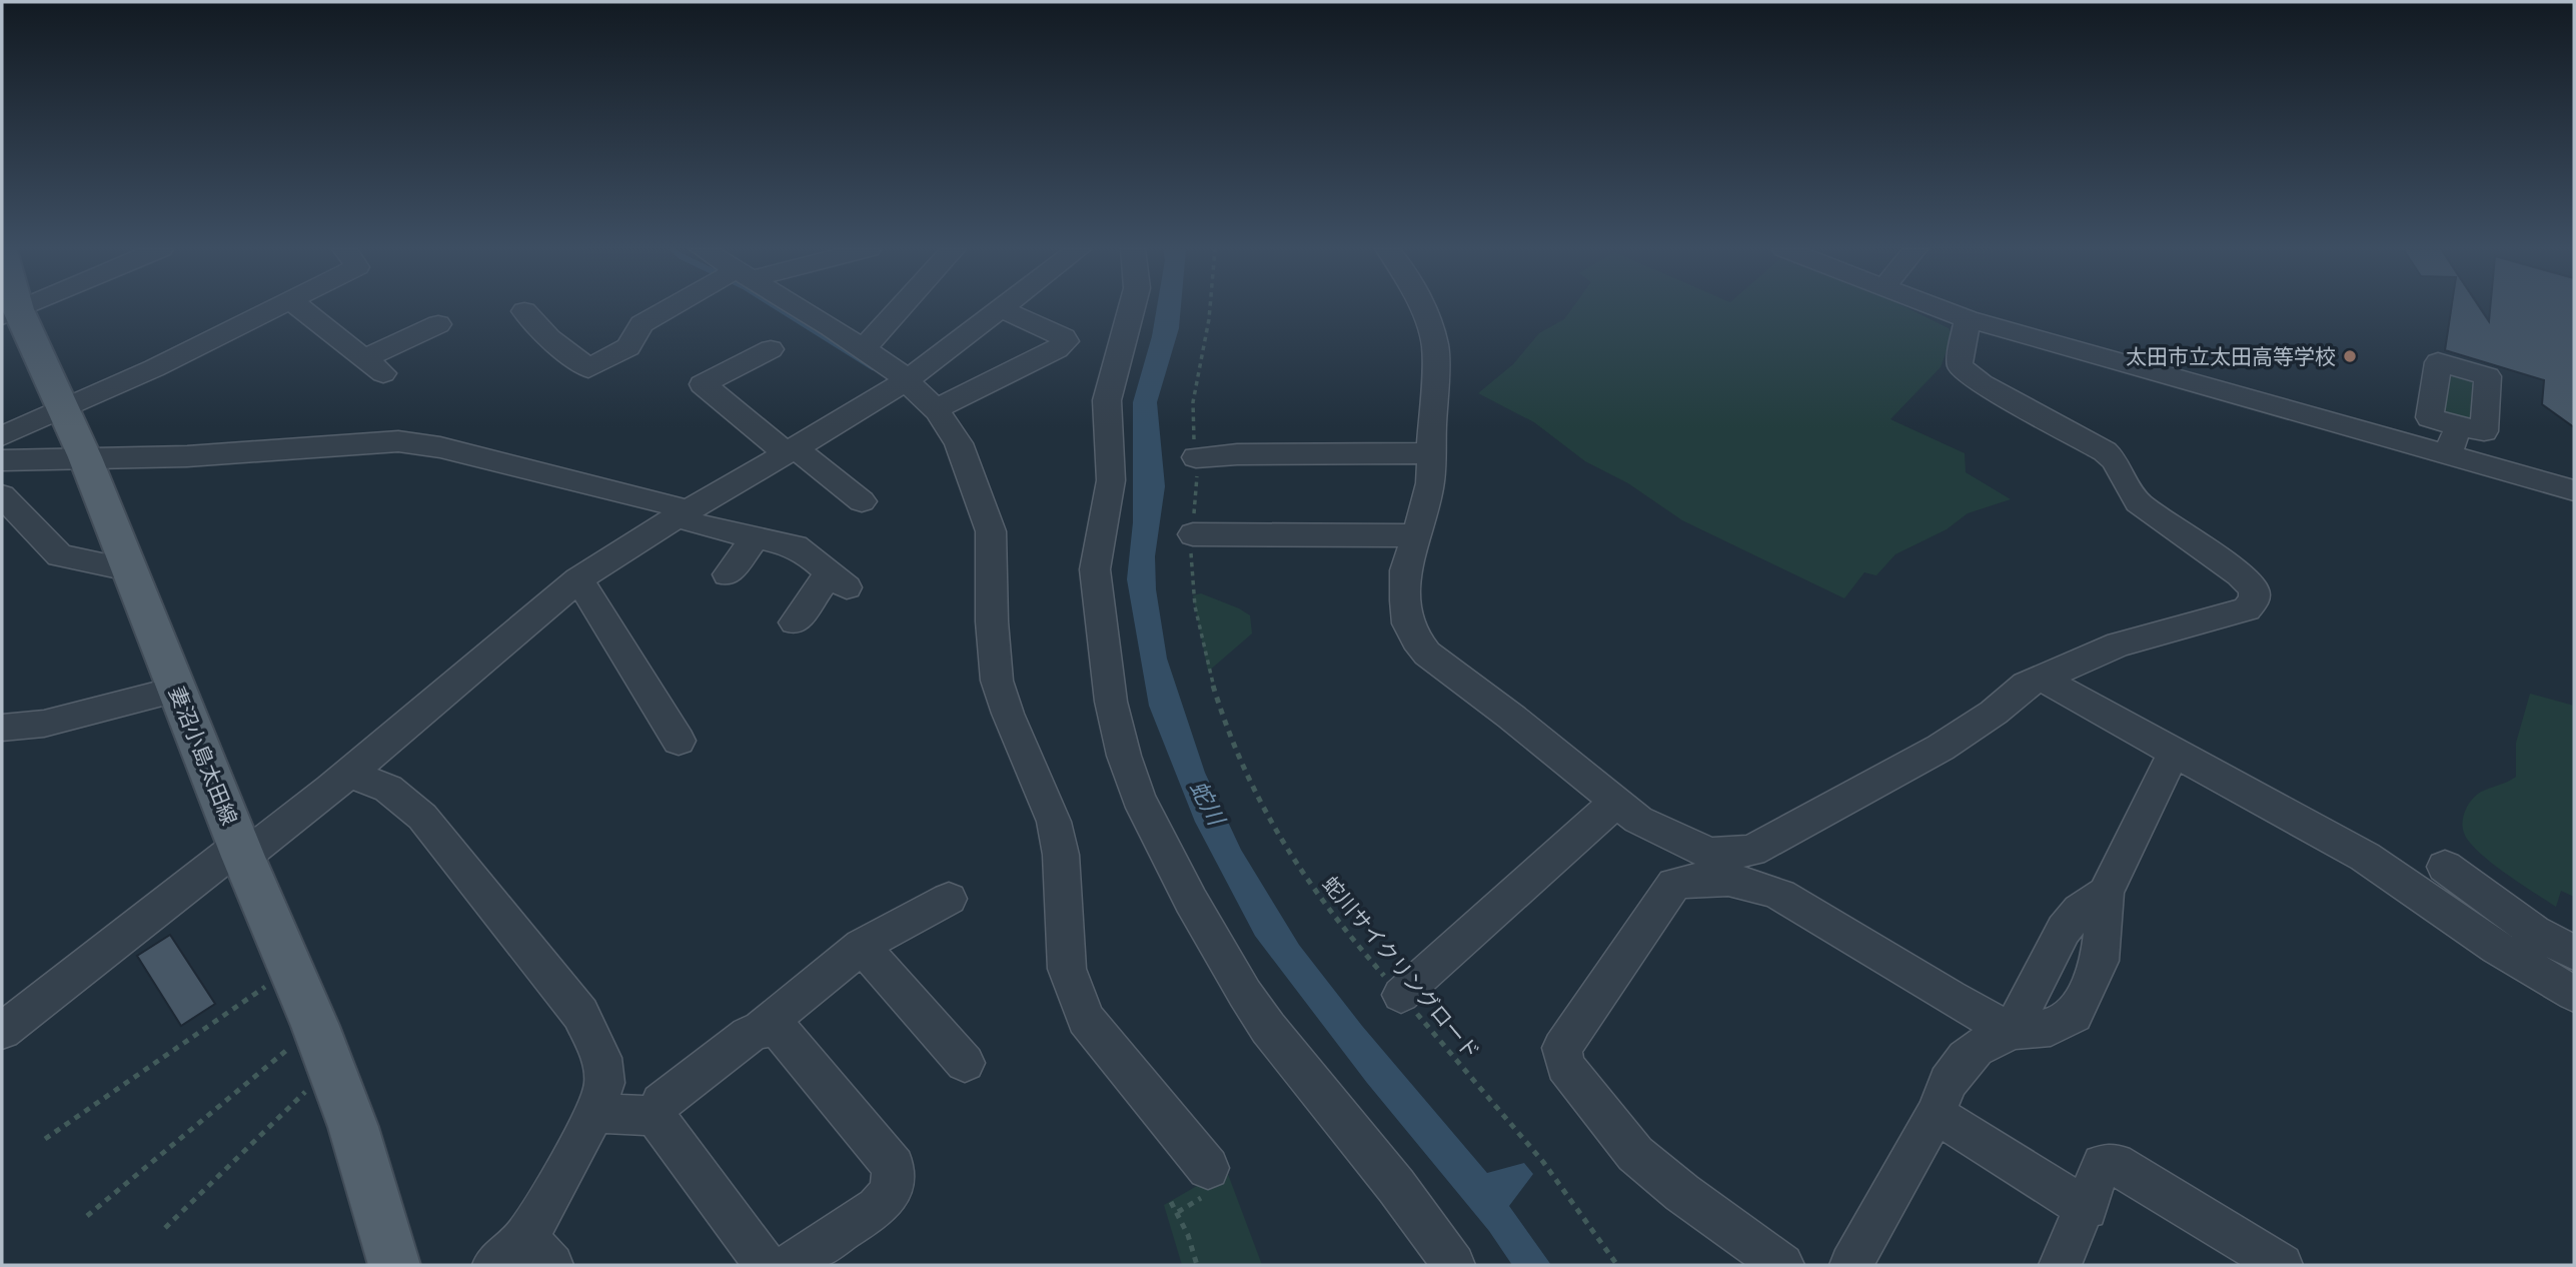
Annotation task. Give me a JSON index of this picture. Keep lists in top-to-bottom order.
{
  "streets": {
    "main road": ["妻沼小島太田線"],
    "path": ["蛇川サイクリングロード"]
  },
  "water": ["蛇川"],
  "places": ["太田市立太田高等学校"]
}
